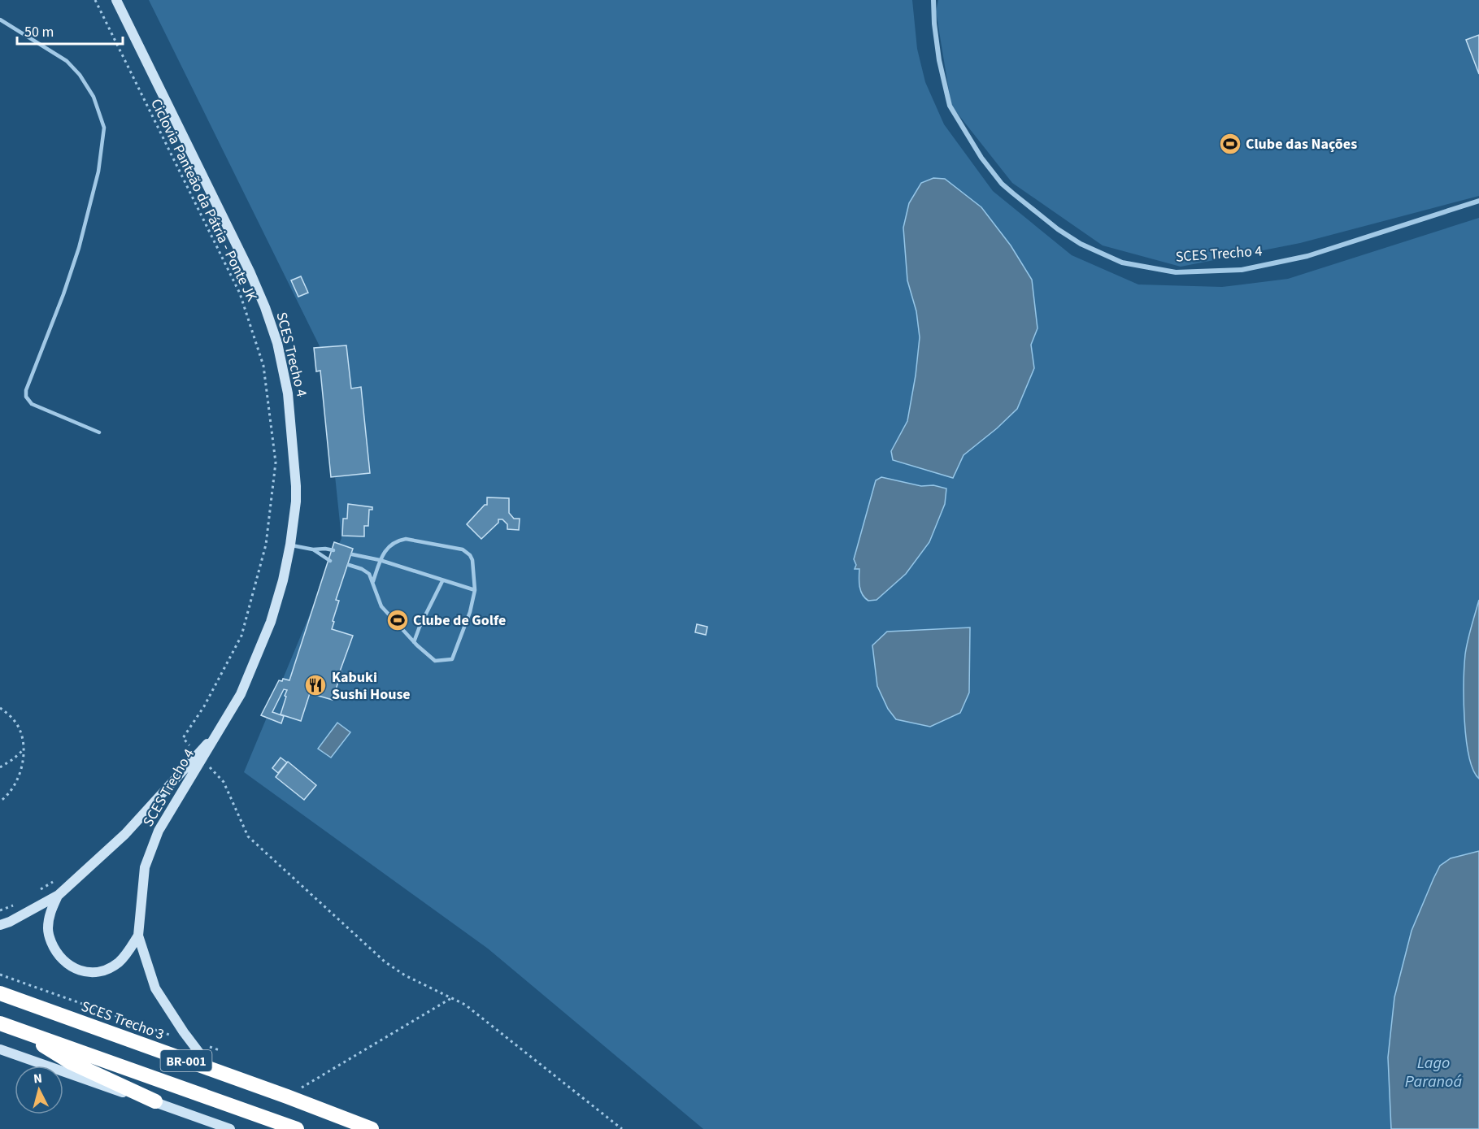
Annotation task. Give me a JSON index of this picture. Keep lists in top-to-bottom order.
{
  "streets": {
    "highway": ["SCES Trecho 3", "BR-001"],
    "street": ["SCES Trecho 4"],
    "path": ["Ciclovia Panteão da Pátria - Ponte JK"]
  },
  "crossings": [
    ["SCES Trecho 4", "SCES Trecho 3"]
  ],
  "water": ["Lago Paranoá"],
  "places": {
    "sports": ["Clube das Nações", "Clube de Golfe"],
    "restaurant": ["Kabuki Sushi House"]
  },
  "scale_bar": "50 m",
  "north": "top"
}
